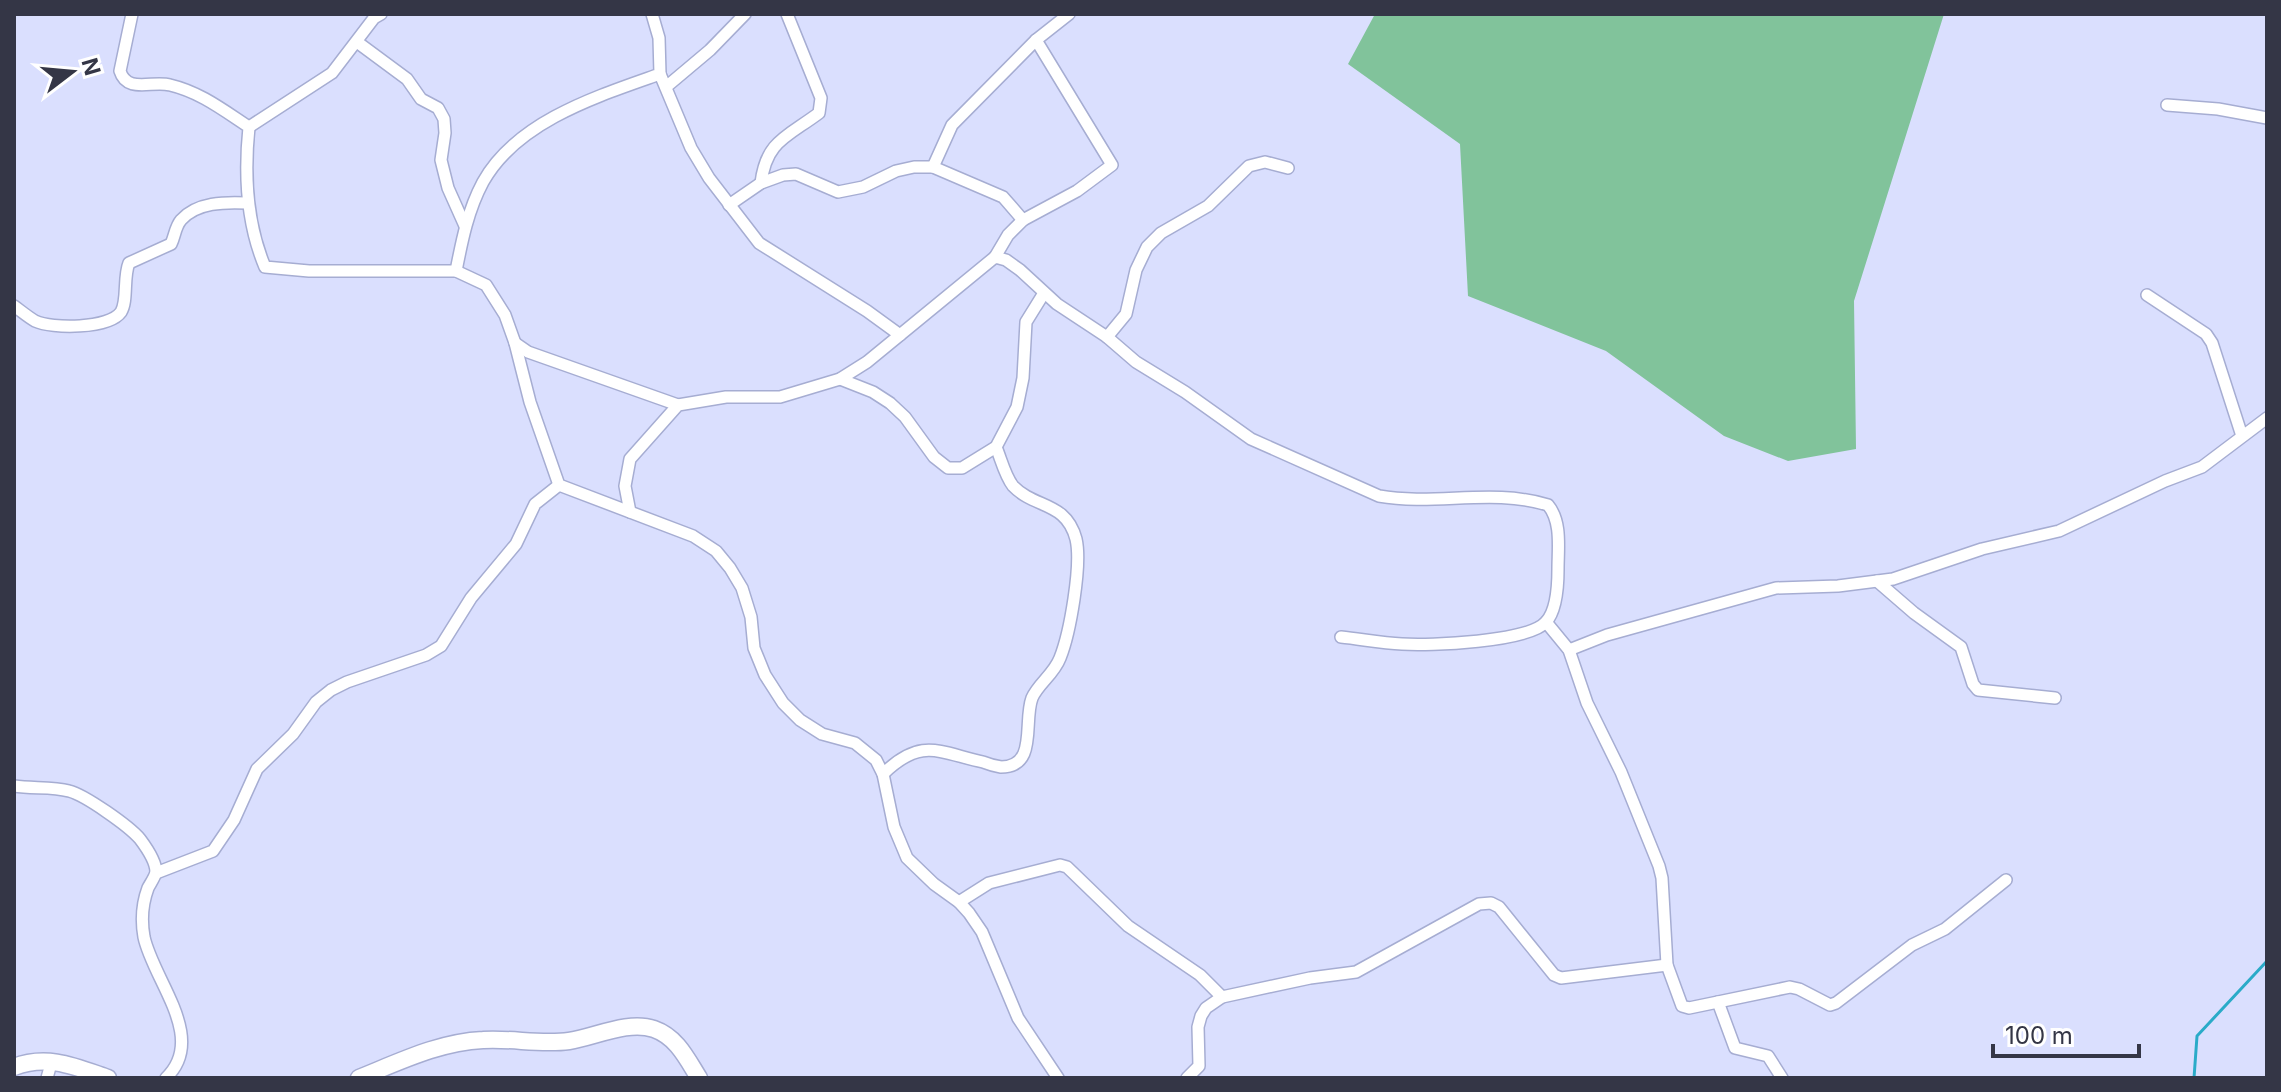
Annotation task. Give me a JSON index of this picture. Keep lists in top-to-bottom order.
{
  "scale_bar": "100 m",
  "north": "right"
}
